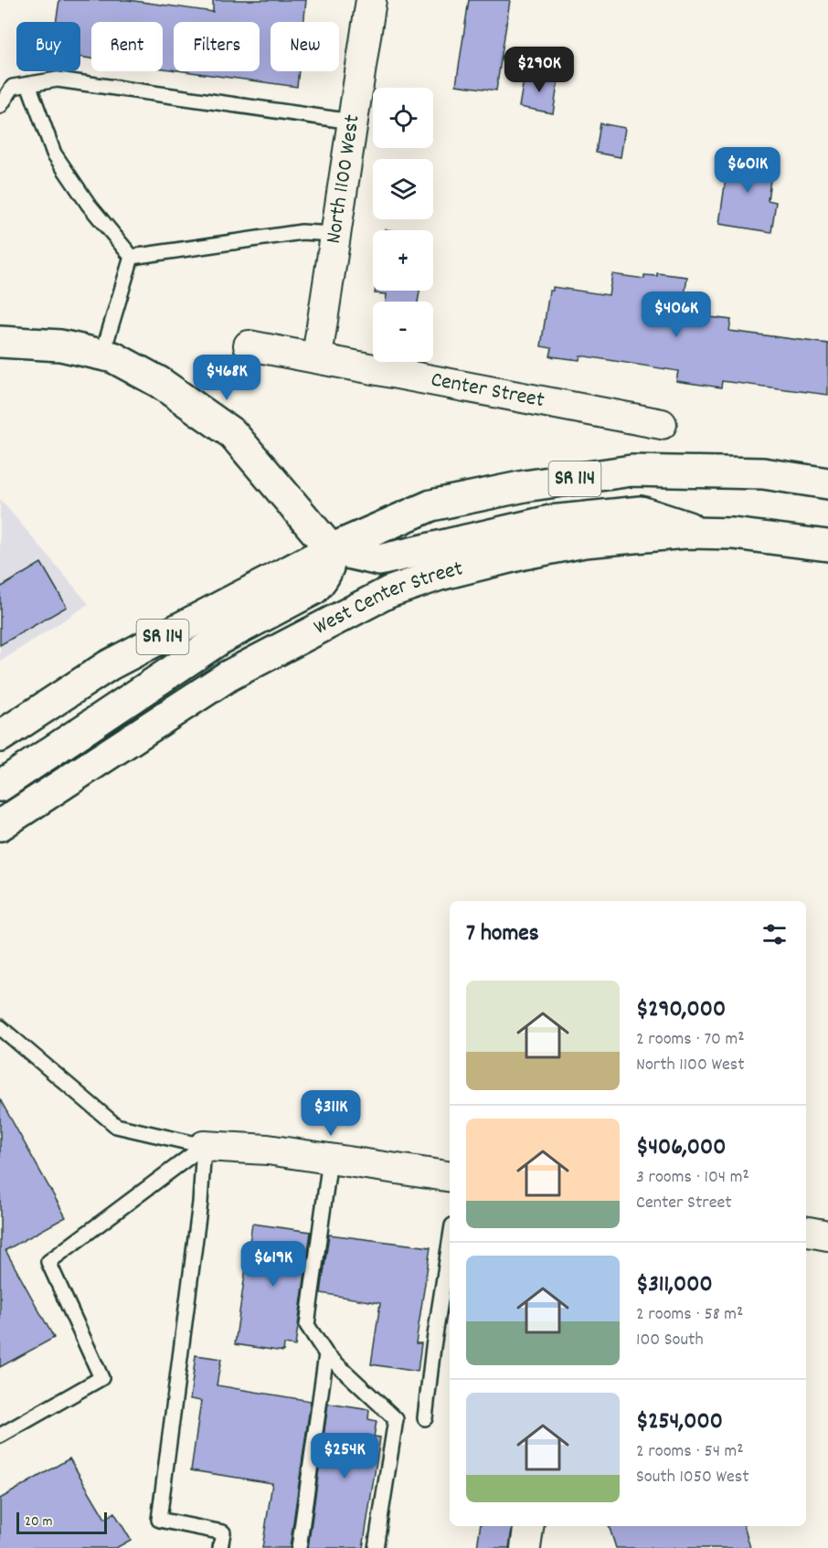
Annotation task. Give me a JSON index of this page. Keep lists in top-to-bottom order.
{
  "streets": {
    "main road": ["SR 114", "West Center Street"],
    "street": ["North 1100 West", "Center Street"]
  },
  "crossings": [
    ["North 1100 West", "Center Street"]
  ],
  "scale_bar": "20 m",
  "page": {
    "chip": [
      "Buy",
      "Rent",
      "Filters",
      "New"
    ],
    "price": [
      "$290K",
      "$601K",
      "$406K",
      "$468K",
      "$311K",
      "$619K",
      "$254K"
    ],
    "map_buttons": ["+", "−"],
    "heading": "7 homes",
    "list": [
      {
        "name": "$290,000",
        "note": "2 rooms · 70 m² · North 1100 West"
      },
      {
        "name": "$406,000",
        "note": "3 rooms · 104 m² · Center Street"
      },
      {
        "name": "$311,000",
        "note": "2 rooms · 58 m² · 100 South"
      },
      {
        "name": "$254,000",
        "note": "2 rooms · 54 m² · South 1050 West"
      }
    ],
    "scale": "20 m"
  }
}
